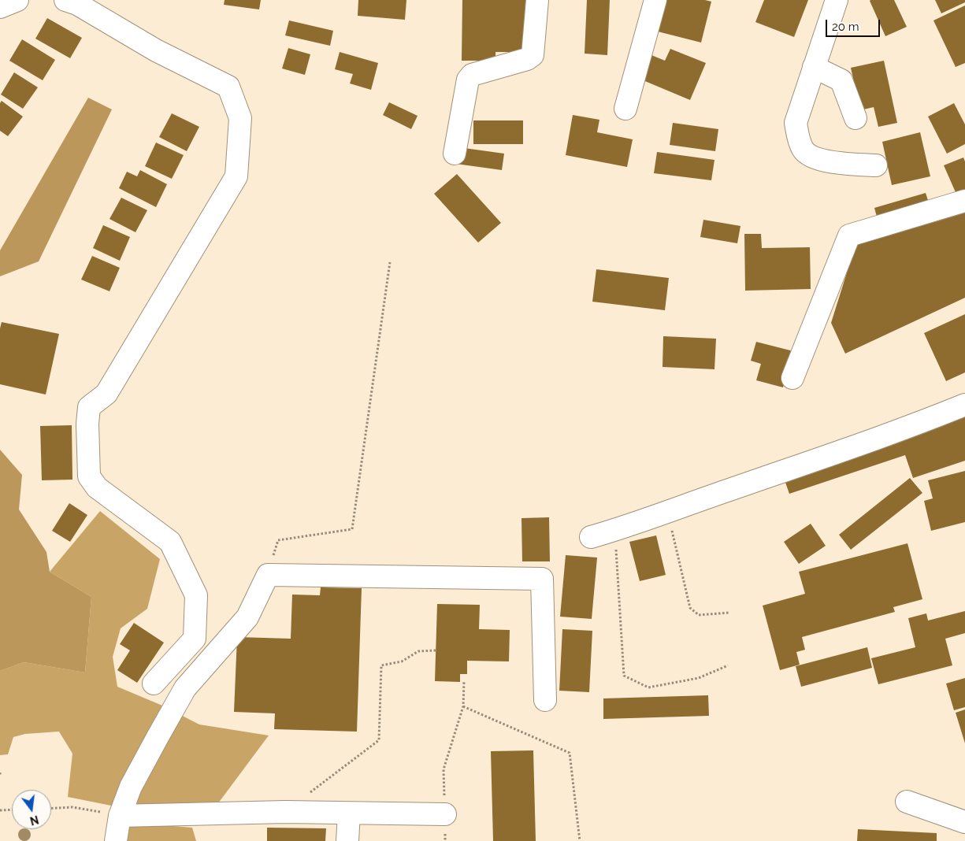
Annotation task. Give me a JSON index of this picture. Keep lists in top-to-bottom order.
{
  "scale_bar": "20 m",
  "north": "bottom"
}
